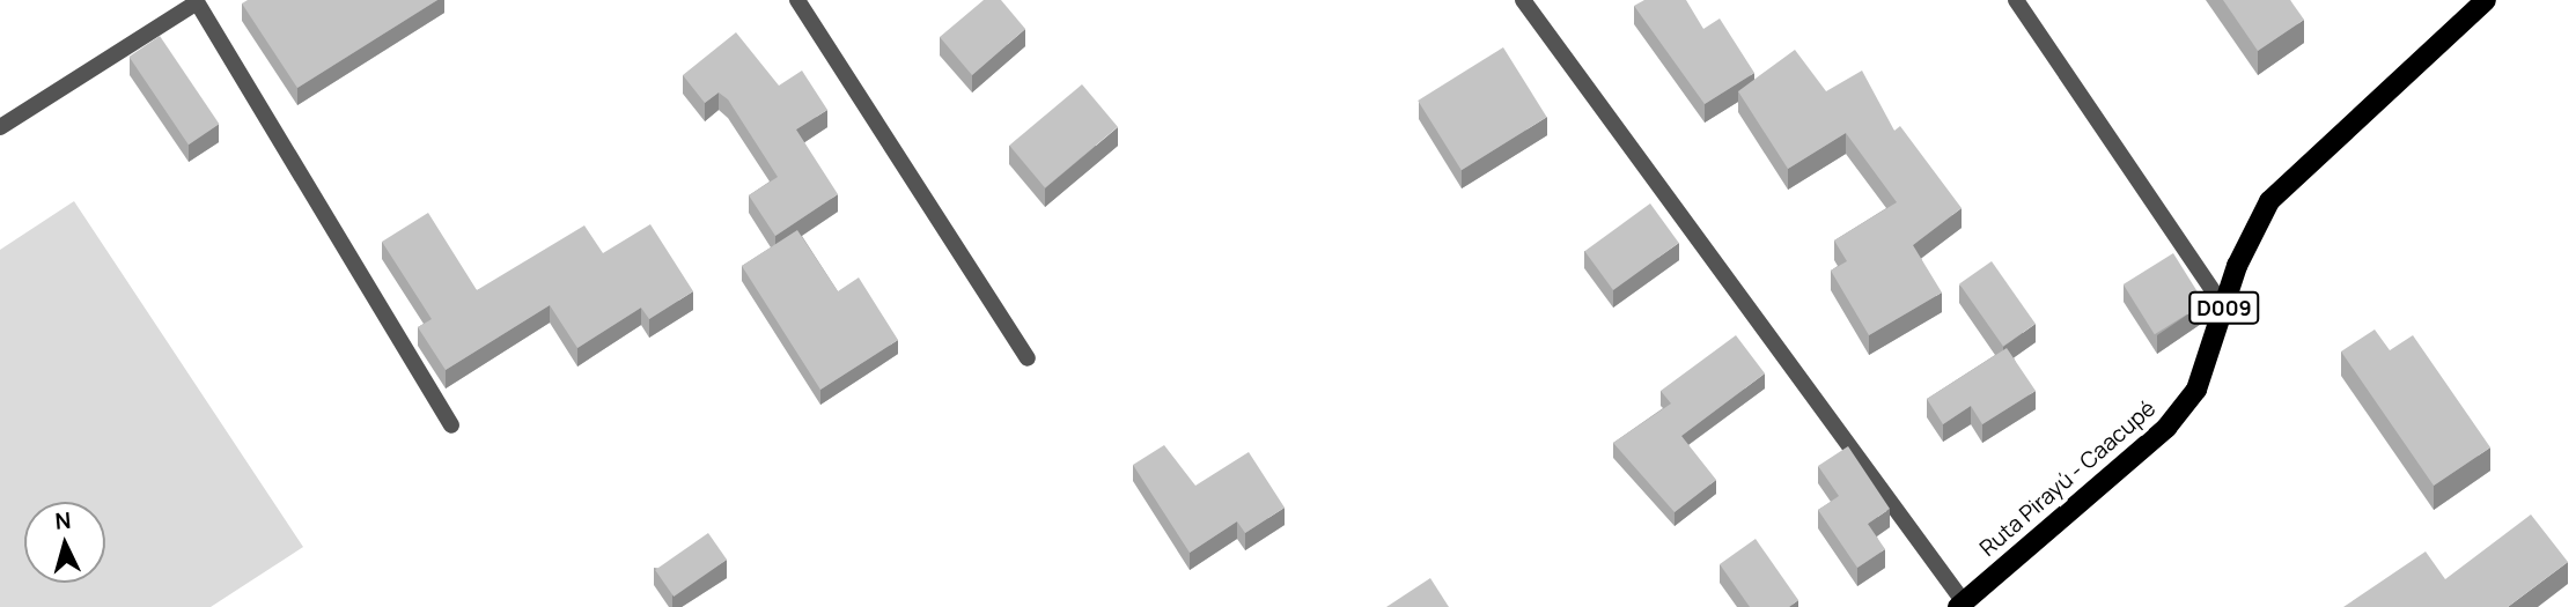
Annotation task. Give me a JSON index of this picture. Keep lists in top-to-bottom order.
{
  "streets": {
    "main road": ["D009", "Ruta Pirayú - Caacupé"]
  },
  "north": "top"
}
